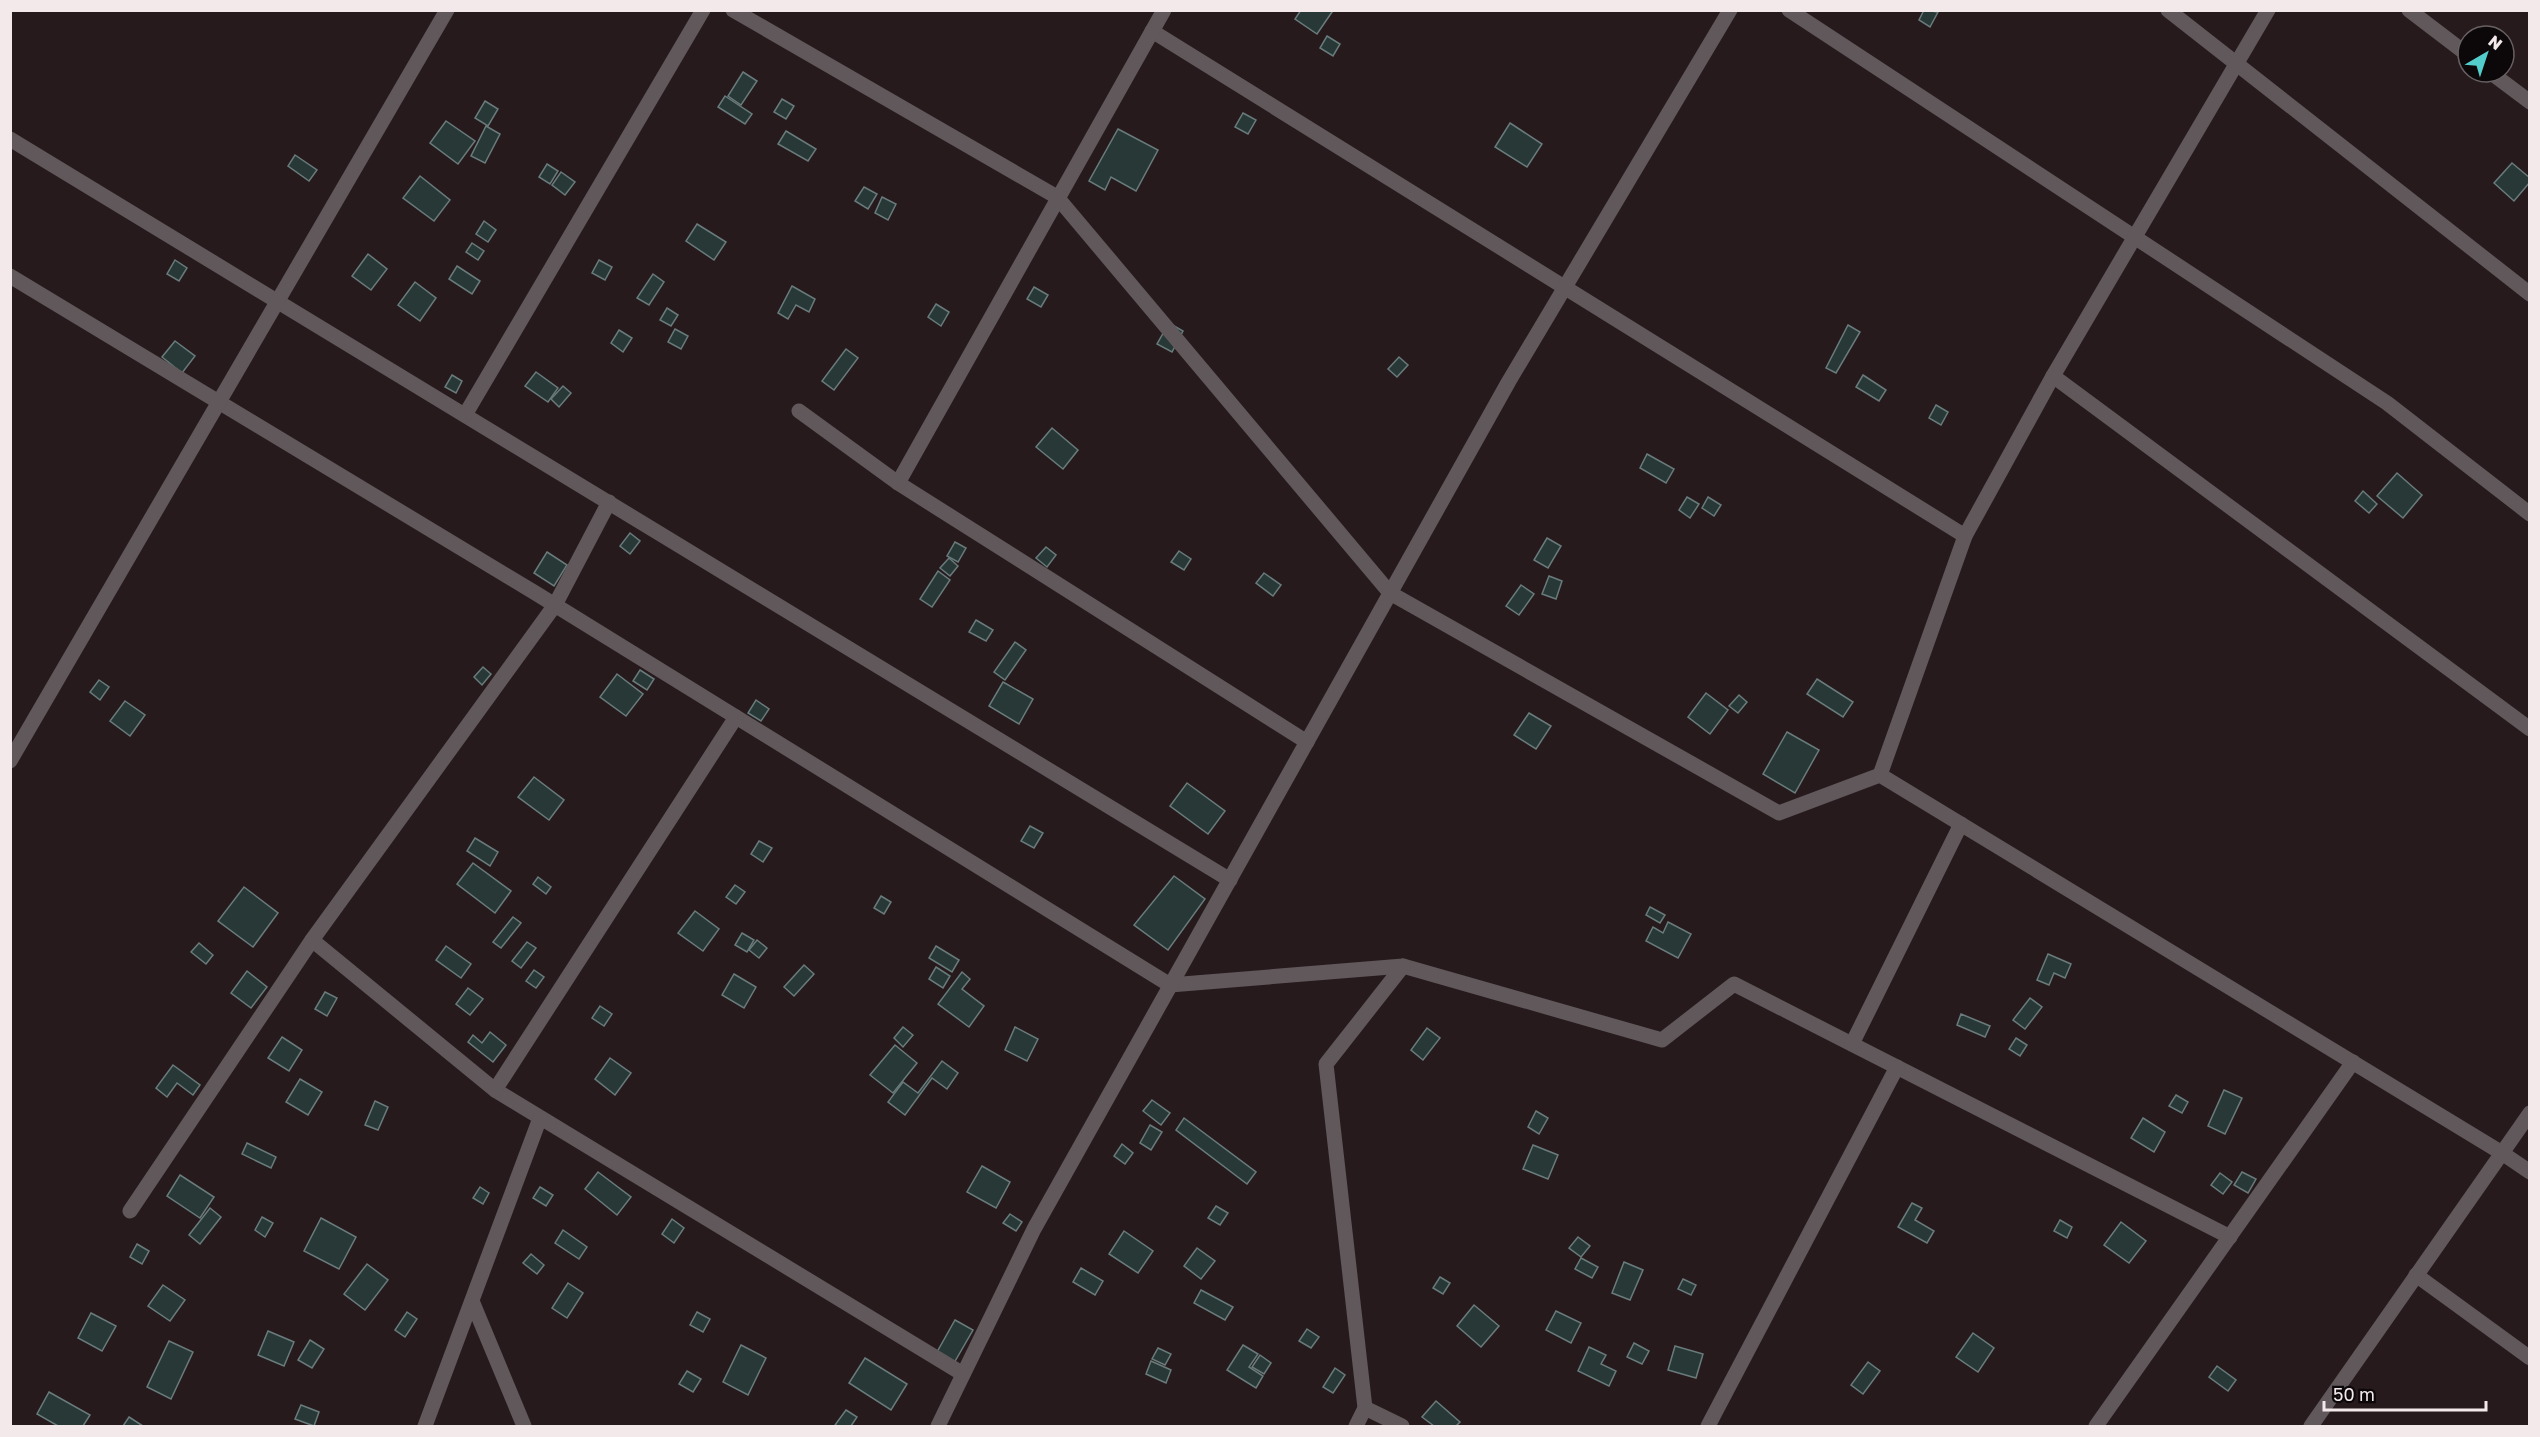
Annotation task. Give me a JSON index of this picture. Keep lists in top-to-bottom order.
{
  "scale_bar": "50 m",
  "north": "top right"
}
